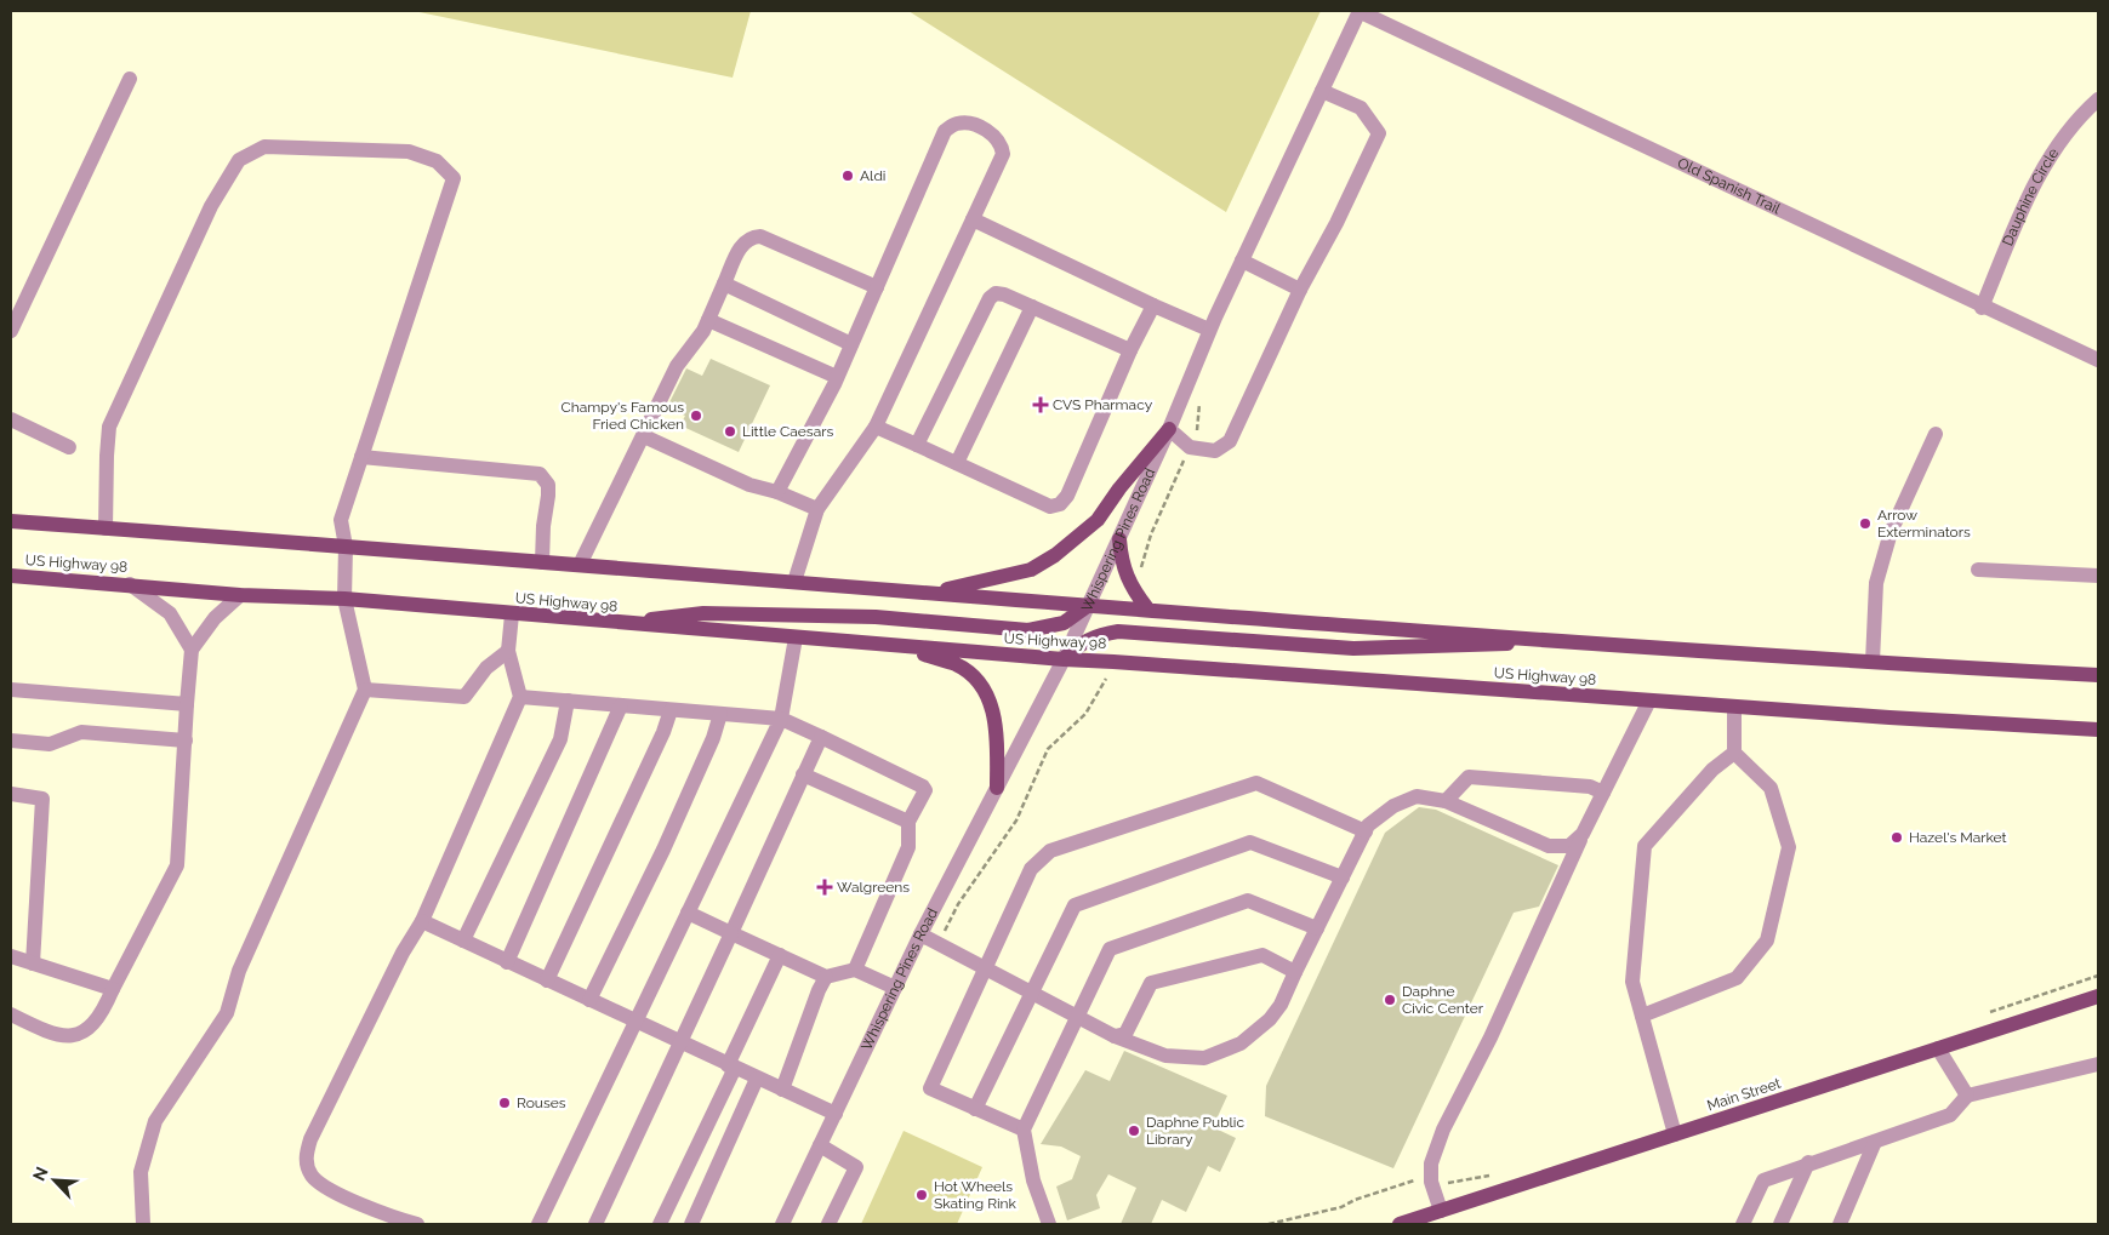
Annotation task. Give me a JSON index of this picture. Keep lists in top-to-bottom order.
{
  "streets": {
    "main road": ["US Highway 98", "Main Street"],
    "street": ["Old Spanish Trail", "Dauphine Circle", "Whispering Pines Road"]
  },
  "crossings": [
    ["Old Spanish Trail", "Dauphine Circle"],
    ["Old Spanish Trail", "Whispering Pines Road"],
    ["Whispering Pines Road", "US Highway 98"]
  ],
  "places": {
    "other": [
      "Aldi",
      "Champy's Famous Fried Chicken",
      "Little Caesars",
      "Arrow Exterminators",
      "Hazel's Market",
      "Daphne Civic Center",
      "Rouses",
      "Daphne Public Library",
      "Hot Wheels Skating Rink"
    ],
    "health": ["CVS Pharmacy", "Walgreens"]
  },
  "north": "top left"
}
